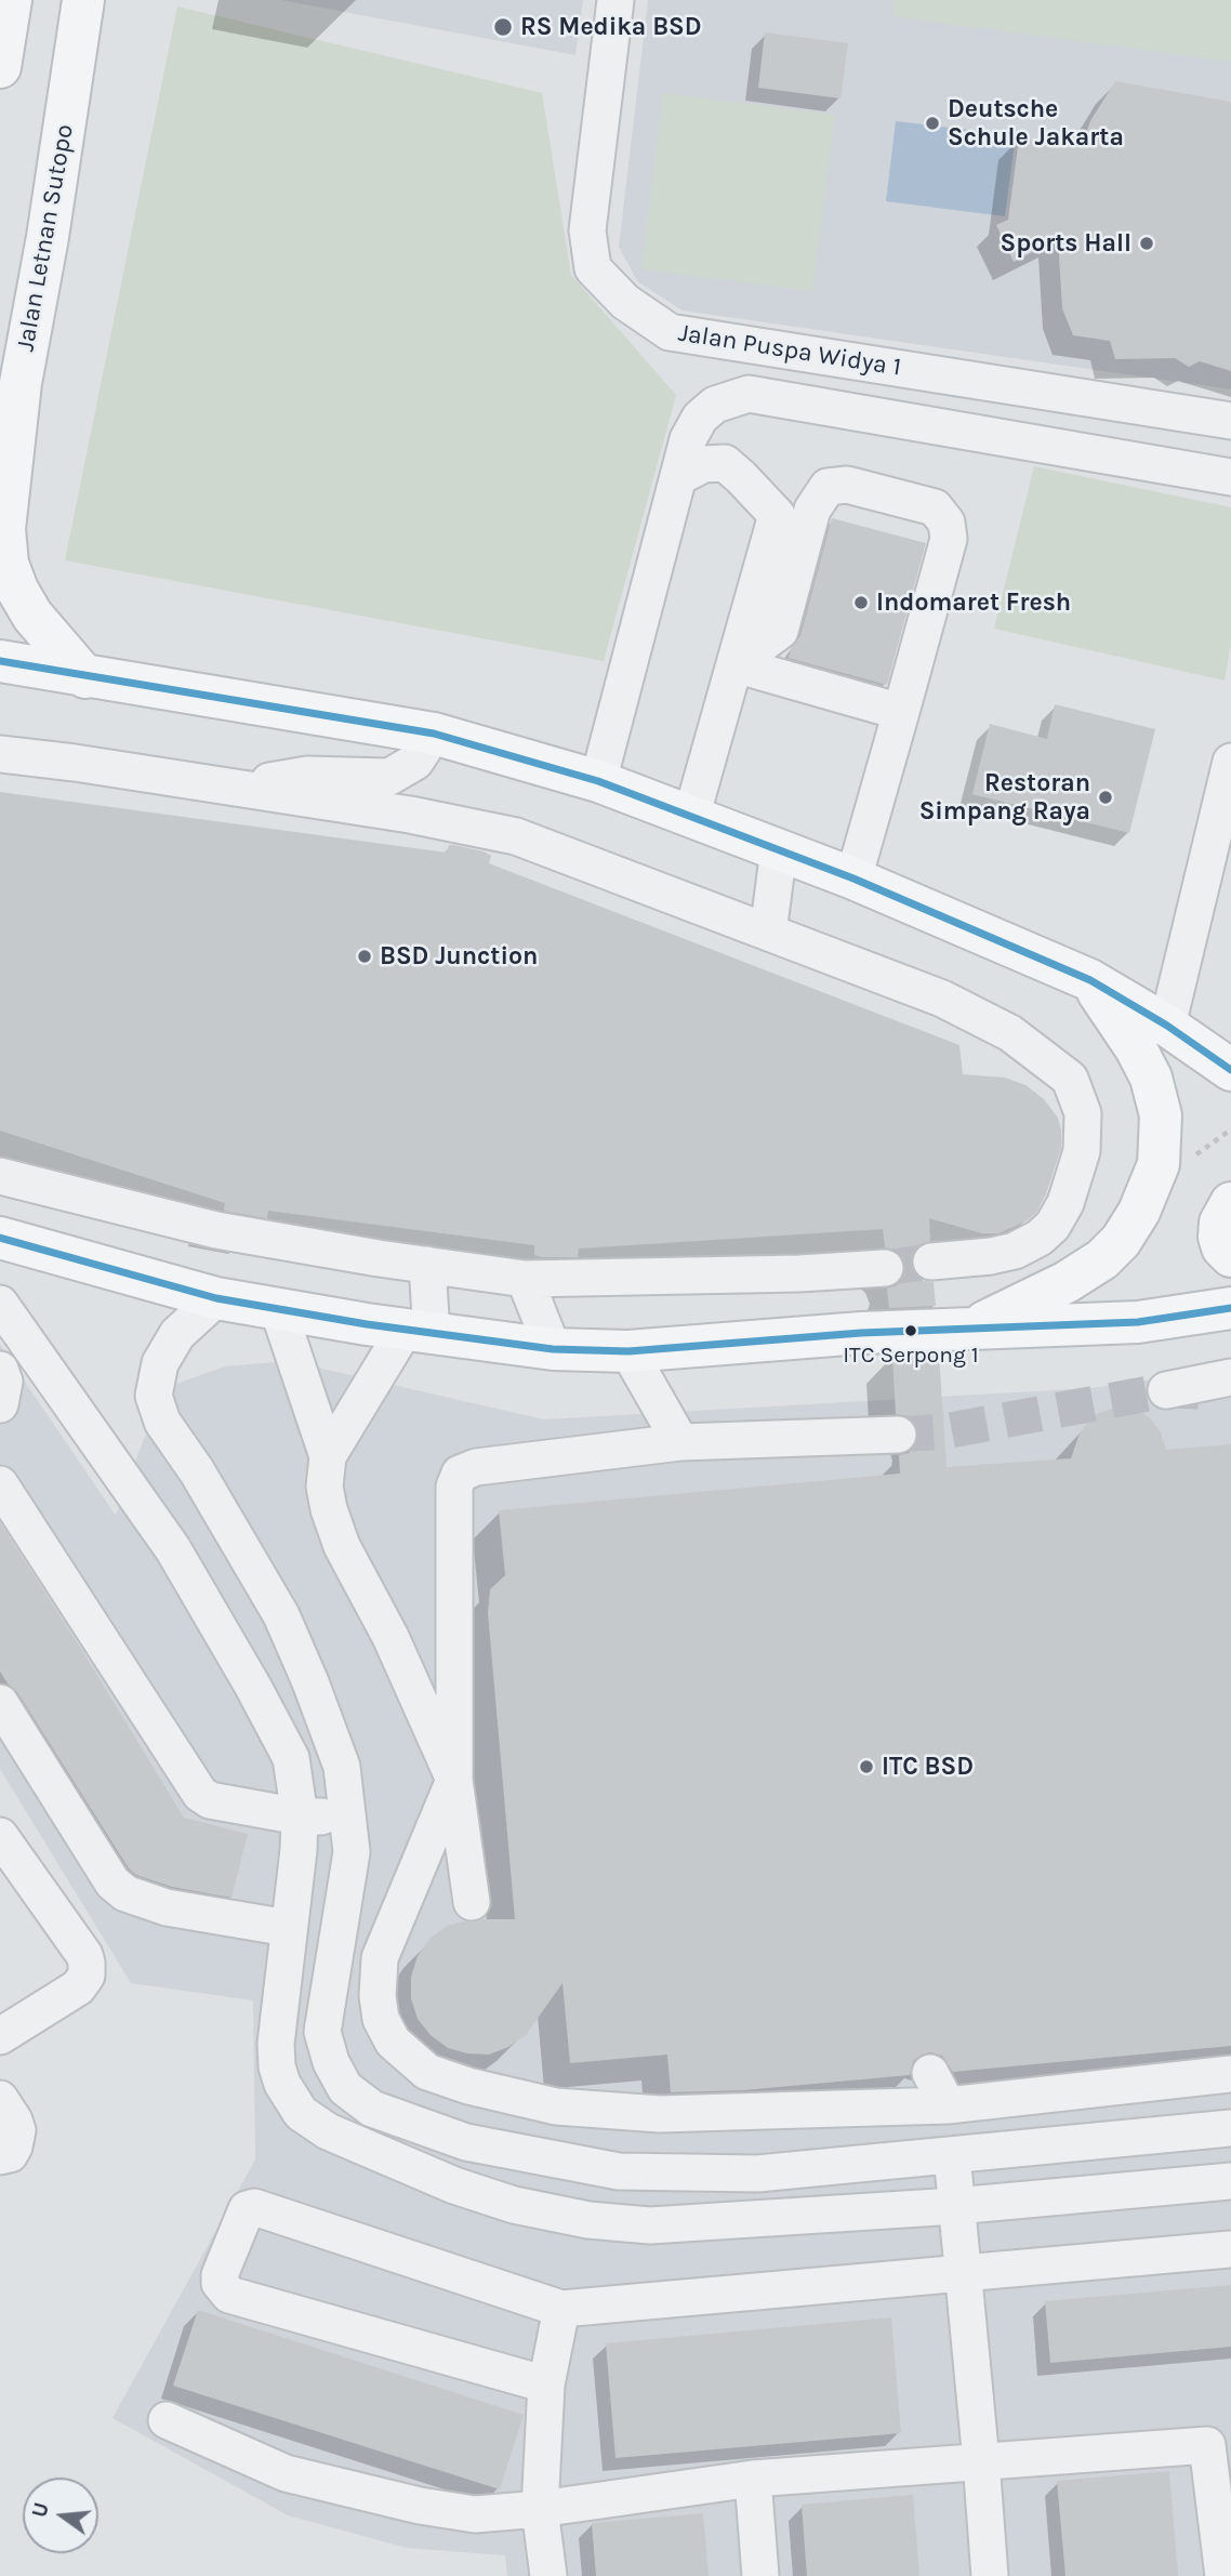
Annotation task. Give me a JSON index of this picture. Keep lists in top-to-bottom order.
{
  "streets": {
    "main road": ["Jalan Letnan Sutopo"],
    "street": ["Jalan Puspa Widya 1"]
  },
  "places": [
    "RS Medika BSD",
    "Deutsche Schule Jakarta",
    "Sports Hall",
    "Indomaret Fresh",
    "Restoran Simpang Raya",
    "BSD Junction",
    "ITC Serpong 1",
    "ITC BSD"
  ],
  "north": "left"
}
